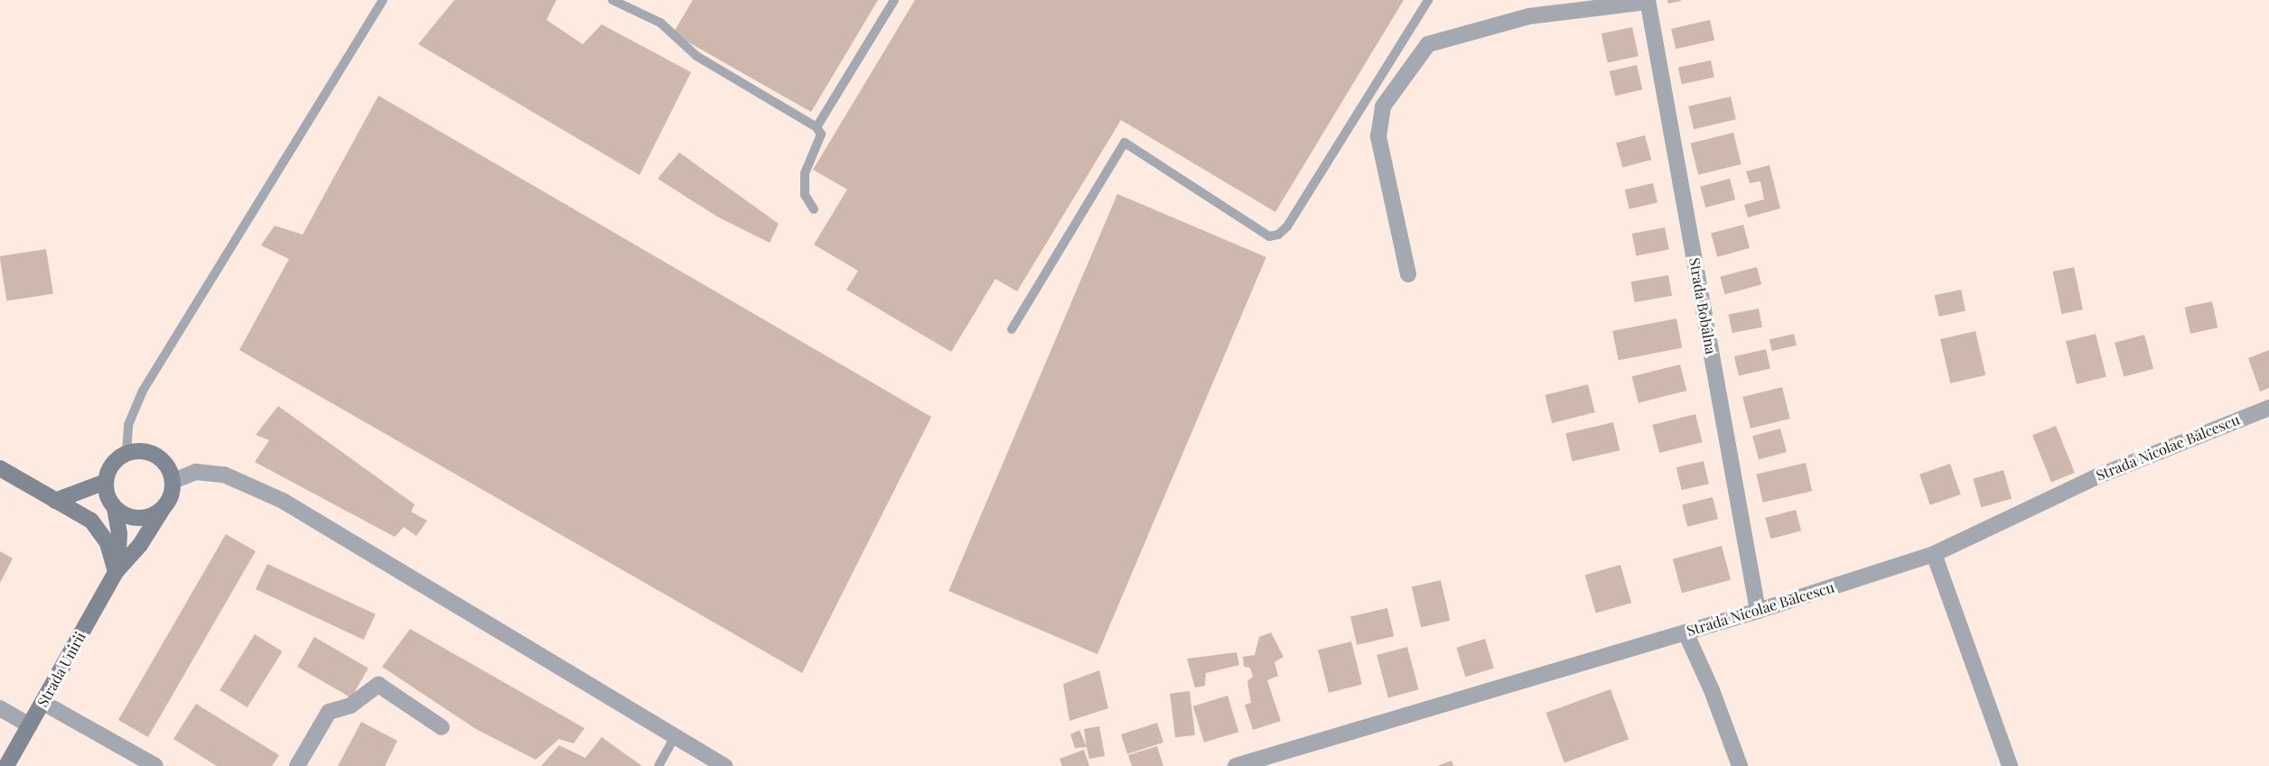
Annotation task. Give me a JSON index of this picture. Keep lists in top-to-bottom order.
{
  "streets": {
    "main road": ["Strada Unirii"],
    "street": ["Strada Bobâlna", "Strada Nicolae Bălcescu"]
  },
  "crossings": [
    ["Strada Bobâlna", "Strada Nicolae Bălcescu"]
  ]
}
